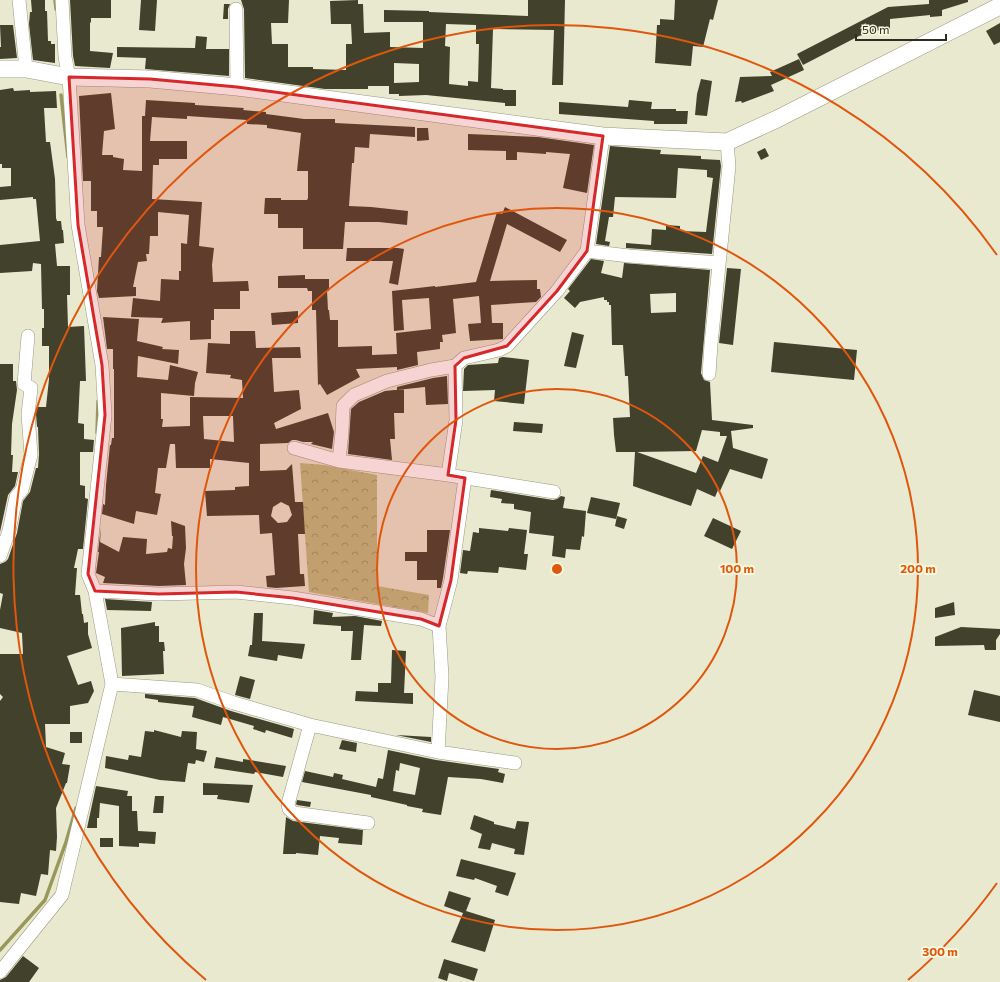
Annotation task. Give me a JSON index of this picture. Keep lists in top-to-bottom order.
{
  "scale_bar": "50 m",
  "rings": ["100 m", "200 m", "300 m"]
}
